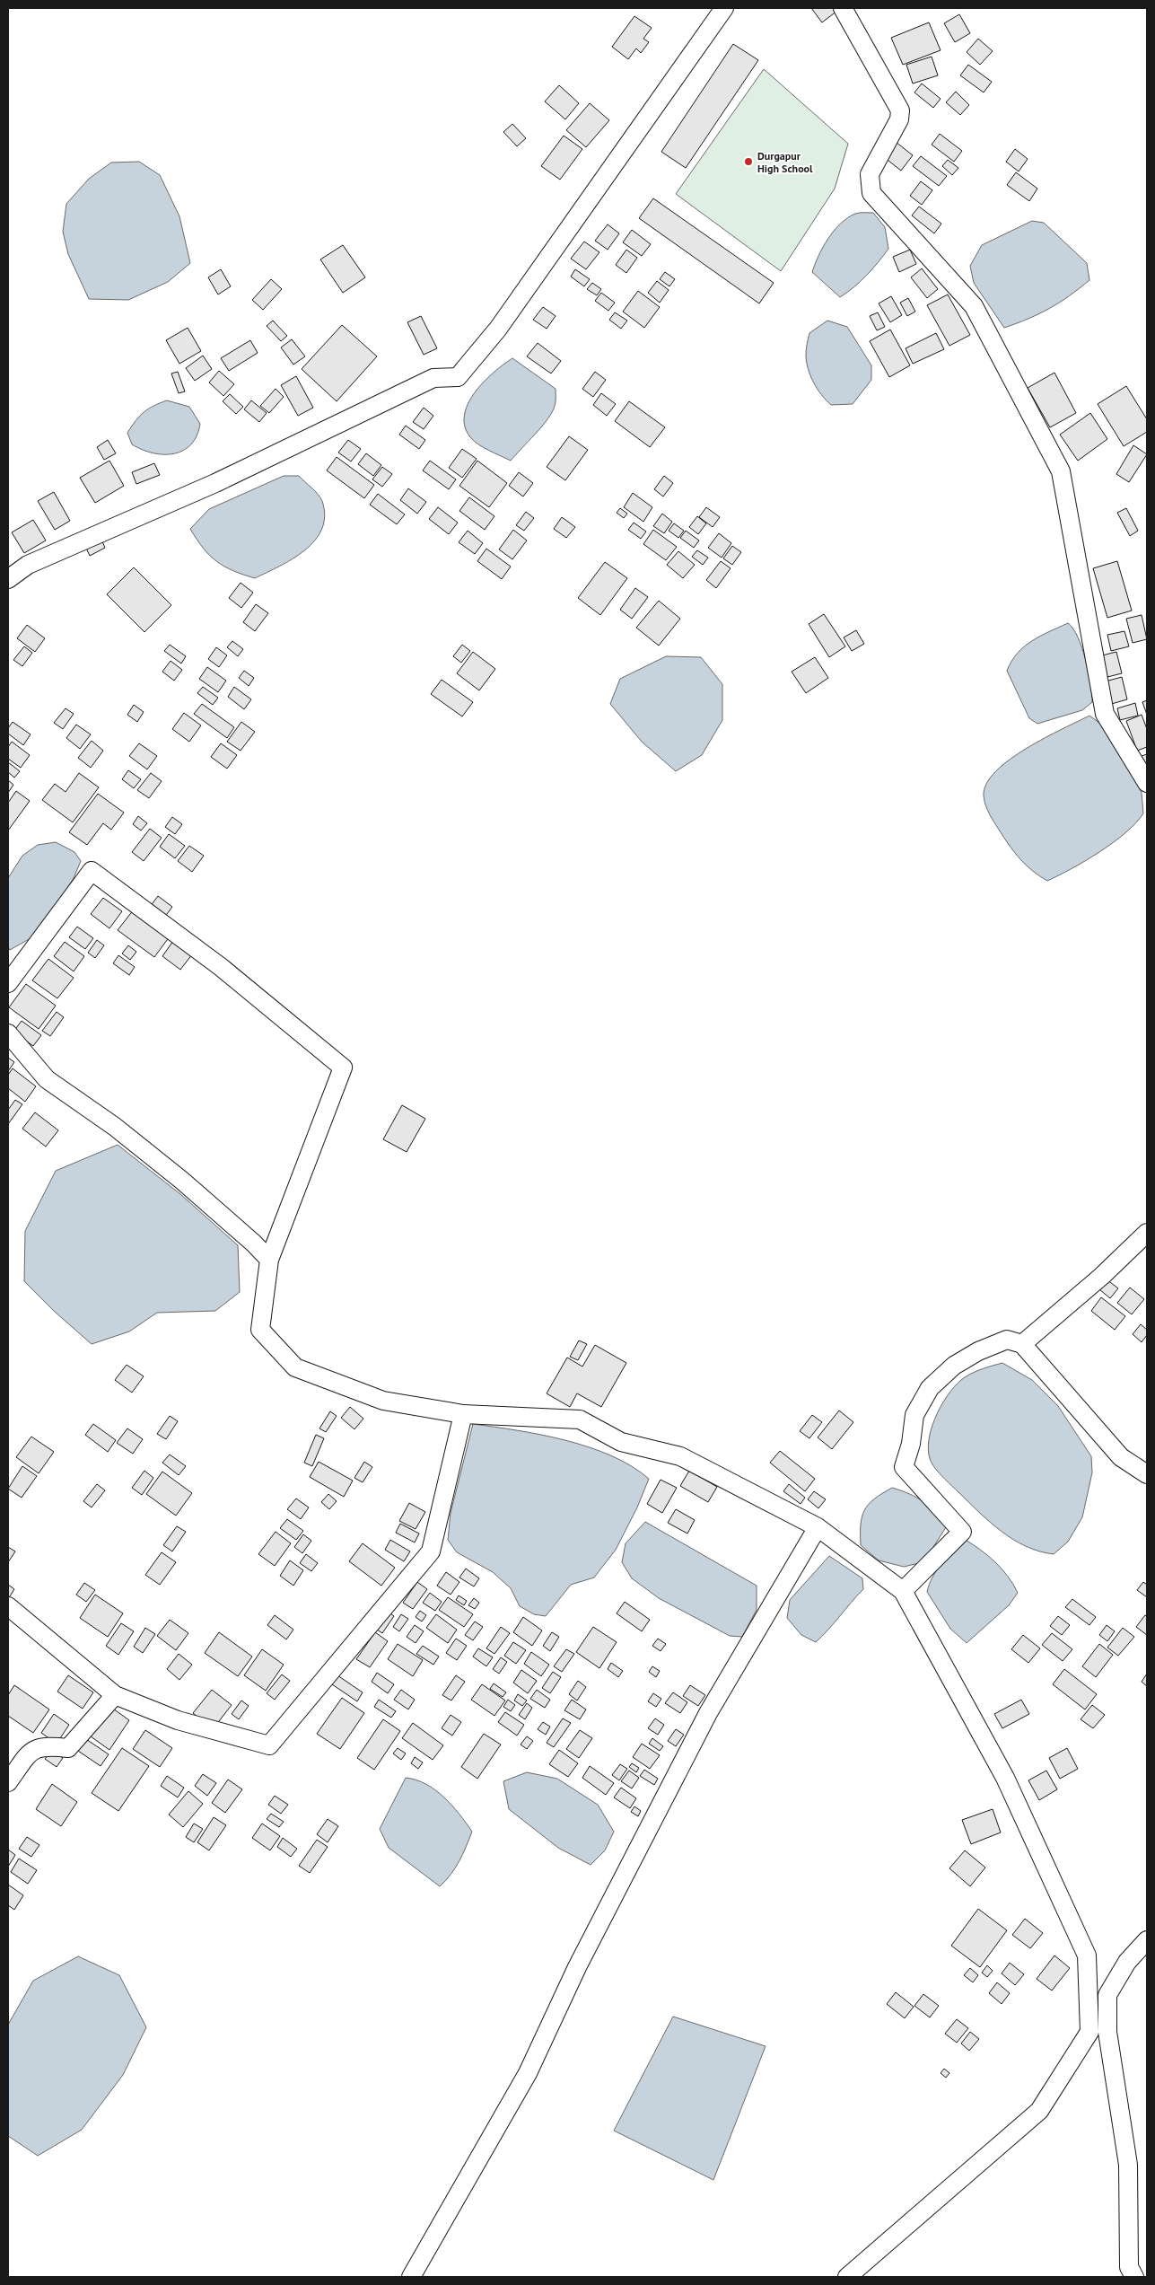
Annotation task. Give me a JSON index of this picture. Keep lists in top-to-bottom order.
{
  "places": ["Durgapur High School"]
}
